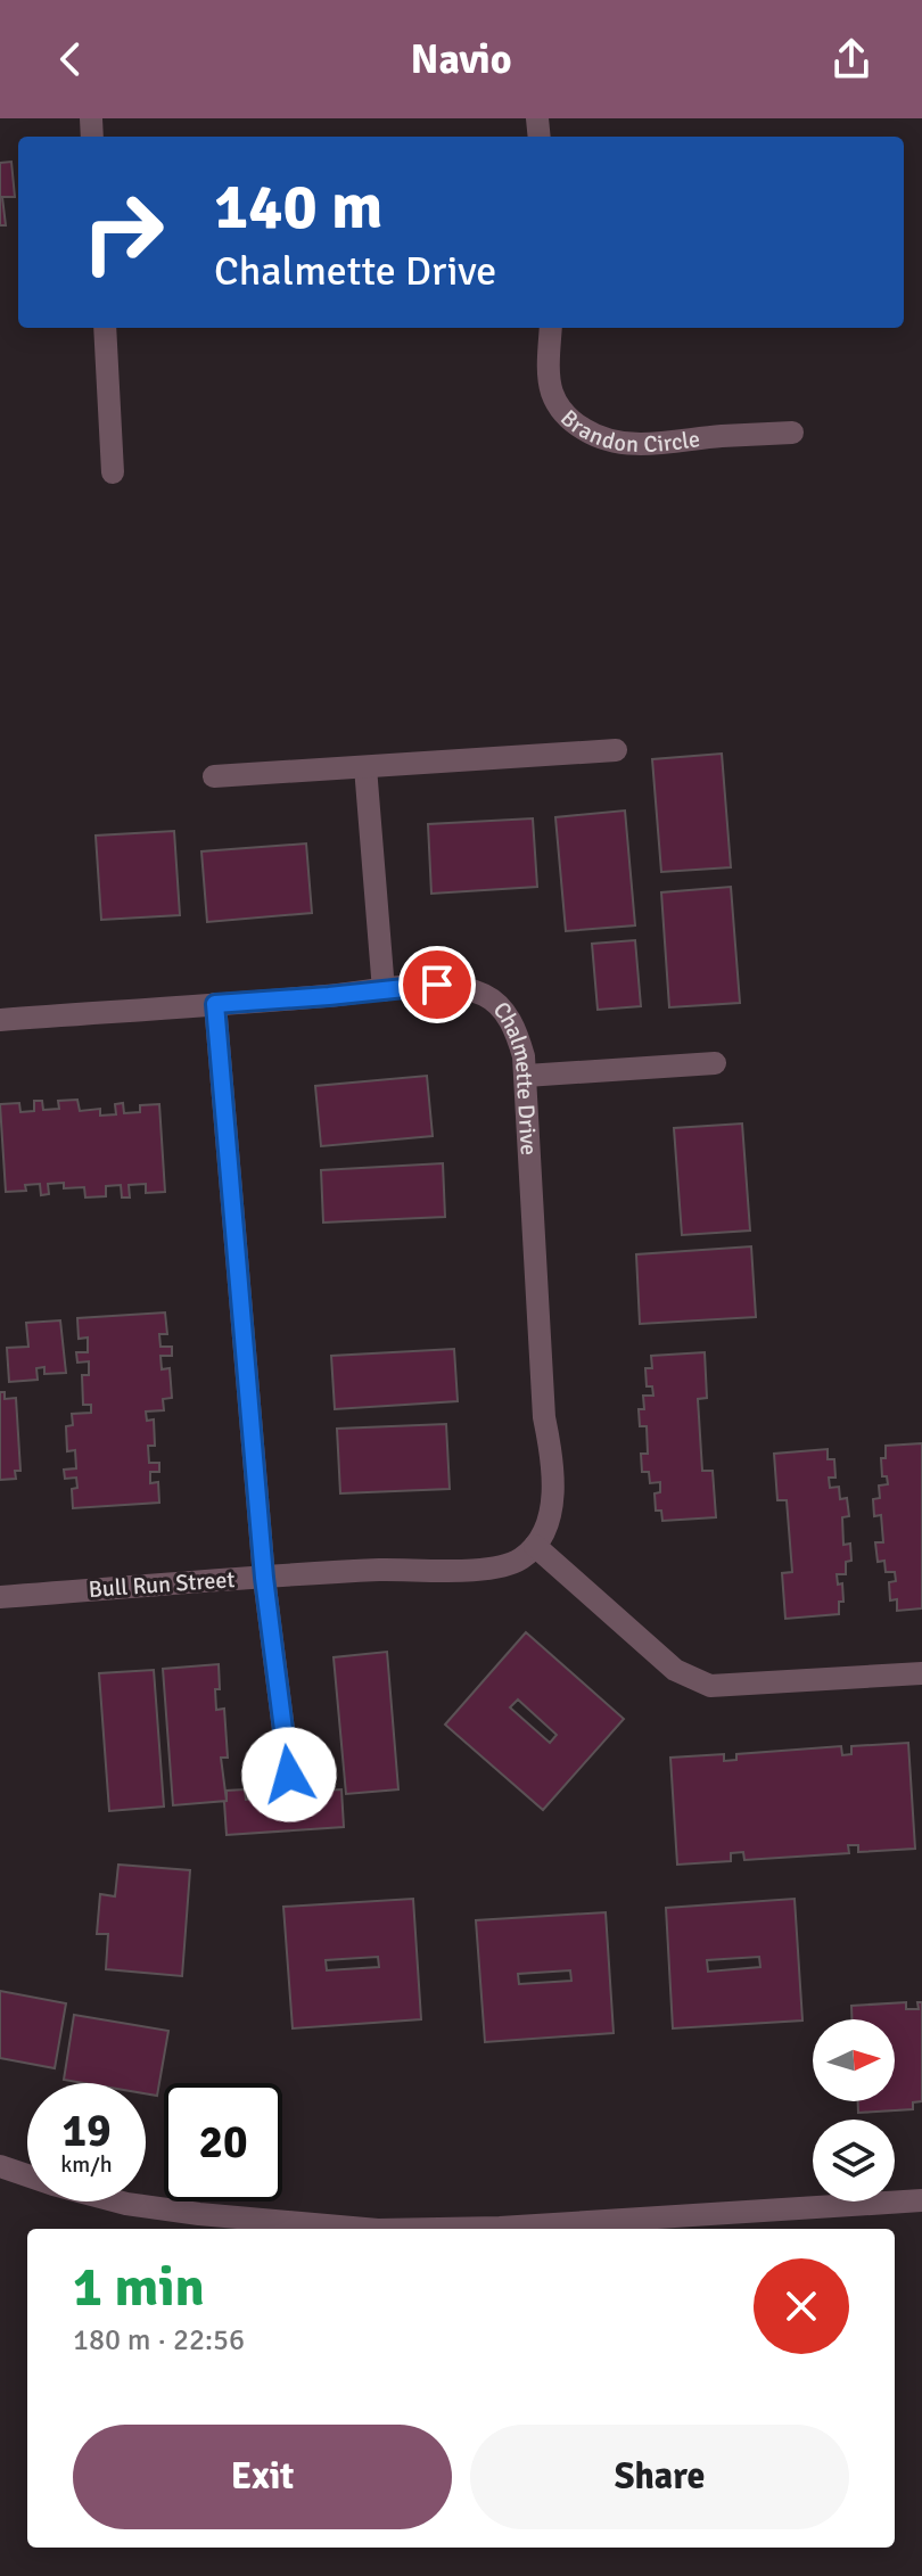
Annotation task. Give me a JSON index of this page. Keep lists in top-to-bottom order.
{
  "streets": {
    "street": ["Brandon Circle", "Chalmette Drive", "Bull Run Street"]
  },
  "crossings": [
    ["Chalmette Drive", "Bull Run Street"]
  ],
  "north": "right",
  "page": {
    "header": "Navio",
    "turn": ["140 m", "Chalmette Drive"],
    "speed": "19 km/h",
    "limit": "20",
    "heading": ["1 min", "180 m · 22:56"],
    "buttons": ["Exit", "Share"]
  }
}
